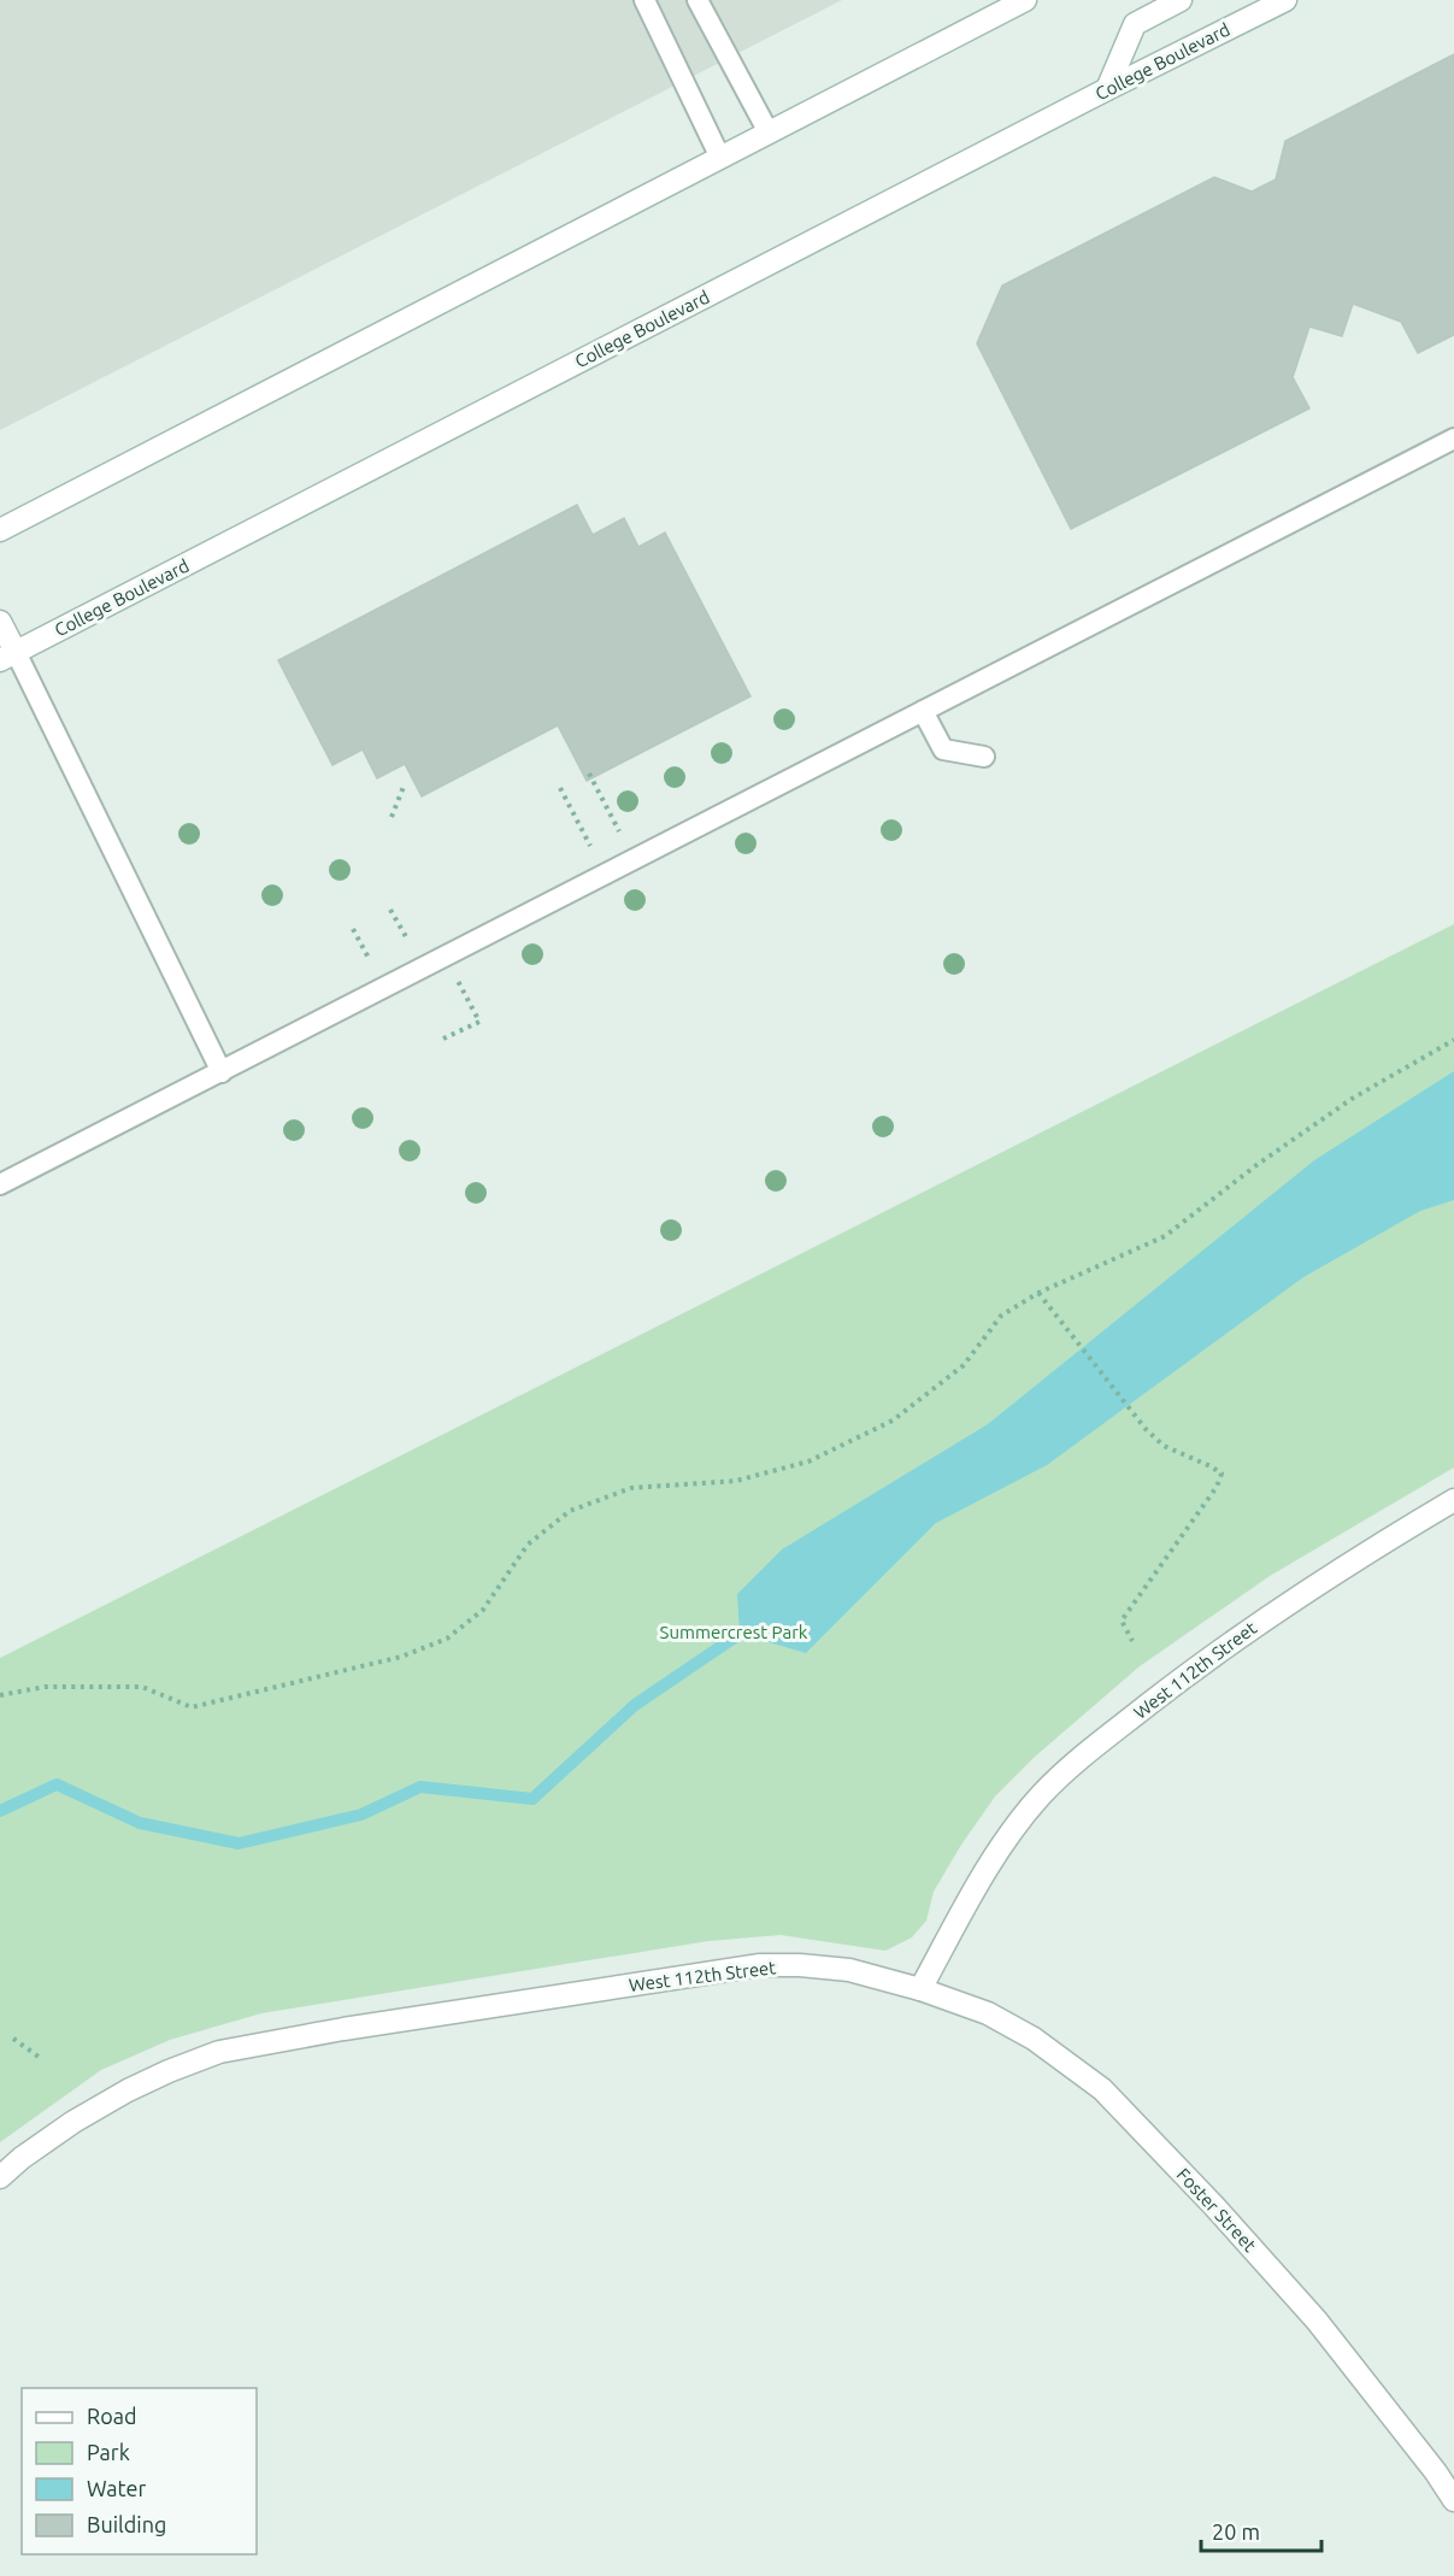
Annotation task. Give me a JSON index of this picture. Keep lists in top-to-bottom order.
{
  "streets": {
    "main road": ["College Boulevard", "West 112th Street", "Foster Street"]
  },
  "crossings": [
    ["West 112th Street", "Foster Street"]
  ],
  "parks": ["Summercrest Park"],
  "legend": [
    "Road",
    "Park",
    "Water",
    "Building"
  ],
  "scale_bar": "20 m"
}
